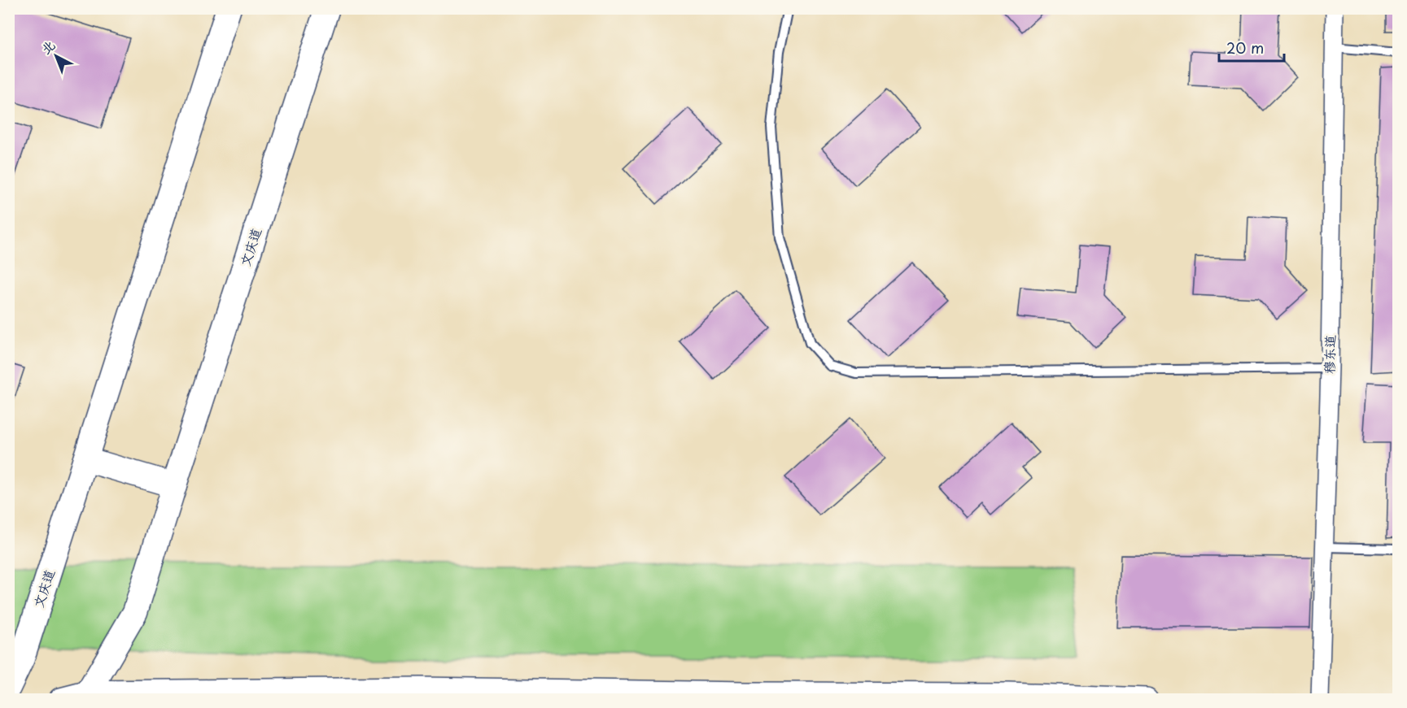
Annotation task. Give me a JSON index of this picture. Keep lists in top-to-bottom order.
{
  "streets": {
    "main road": ["文庆道"],
    "street": ["穆东道"]
  },
  "scale_bar": "20 m",
  "north": "top left"
}
